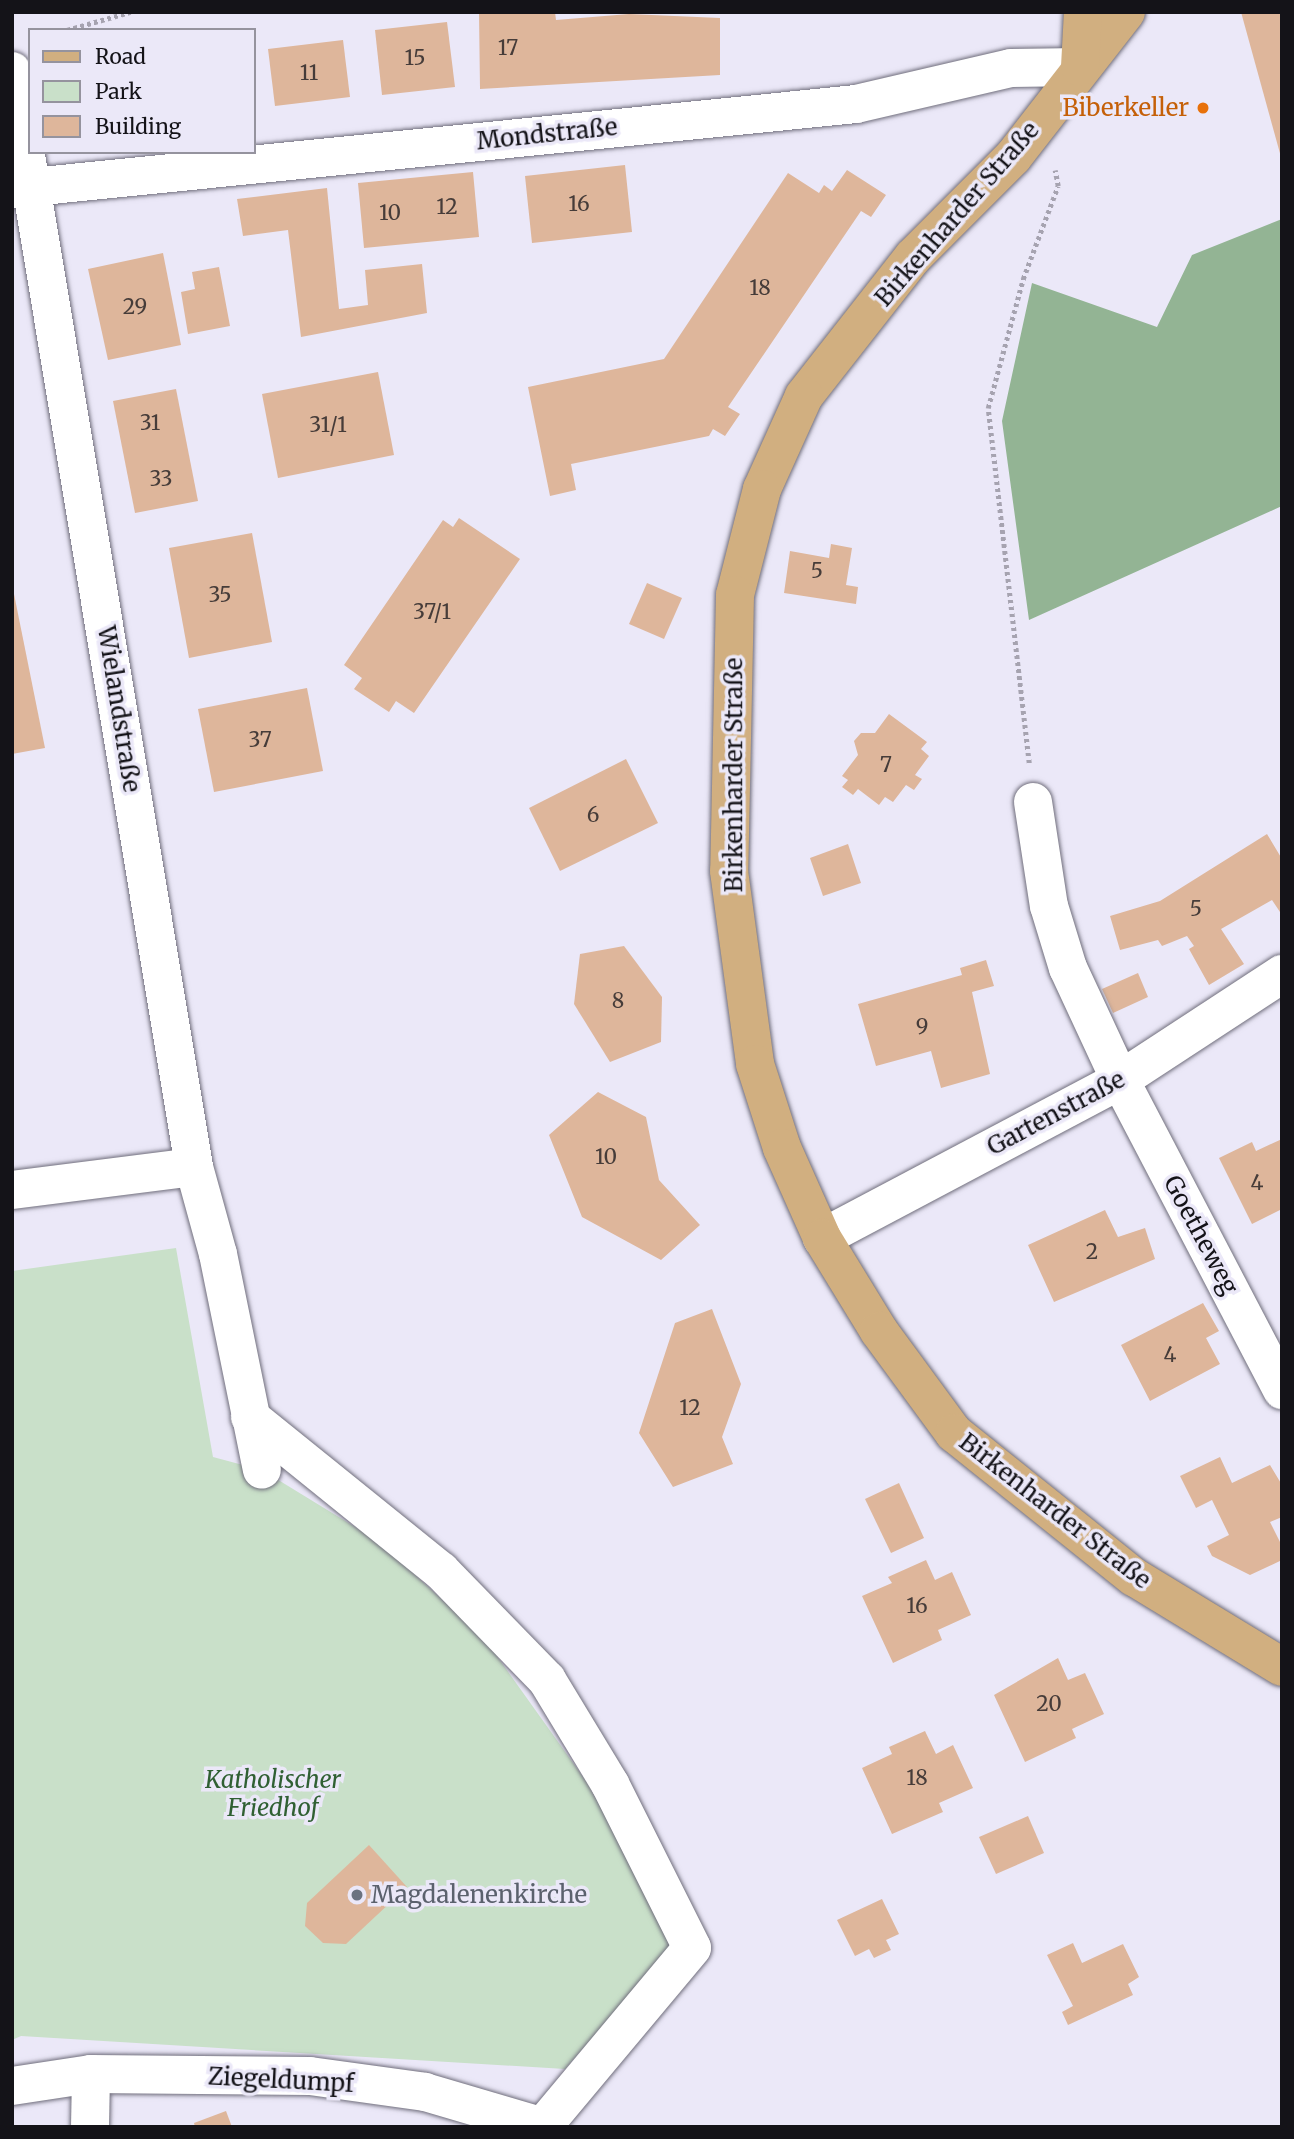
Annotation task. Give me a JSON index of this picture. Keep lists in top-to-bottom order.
{
  "streets": {
    "main road": ["Birkenharder Straße"],
    "street": [
      "Mondstraße",
      "Wielandstraße",
      "Gartenstraße",
      "Goetheweg",
      "Ziegeldumpf"
    ]
  },
  "crossings": [
    ["Mondstraße", "Birkenharder Straße"],
    ["Mondstraße", "Wielandstraße"],
    ["Birkenharder Straße", "Gartenstraße"],
    ["Gartenstraße", "Goetheweg"]
  ],
  "parks": ["Katholischer Friedhof"],
  "places": ["Biberkeller", "Magdalenenkirche"],
  "house_numbers": [
    "17",
    "15",
    "11",
    "16",
    "12",
    "10",
    "18",
    "29",
    "31",
    "31/1",
    "33",
    "5",
    "35",
    "37/1",
    "37",
    "7",
    "6",
    "5",
    "8",
    "9",
    "10",
    "4",
    "2",
    "4",
    "12",
    "16",
    "20",
    "18"
  ],
  "legend": ["Road", "Park", "Building"]
}
